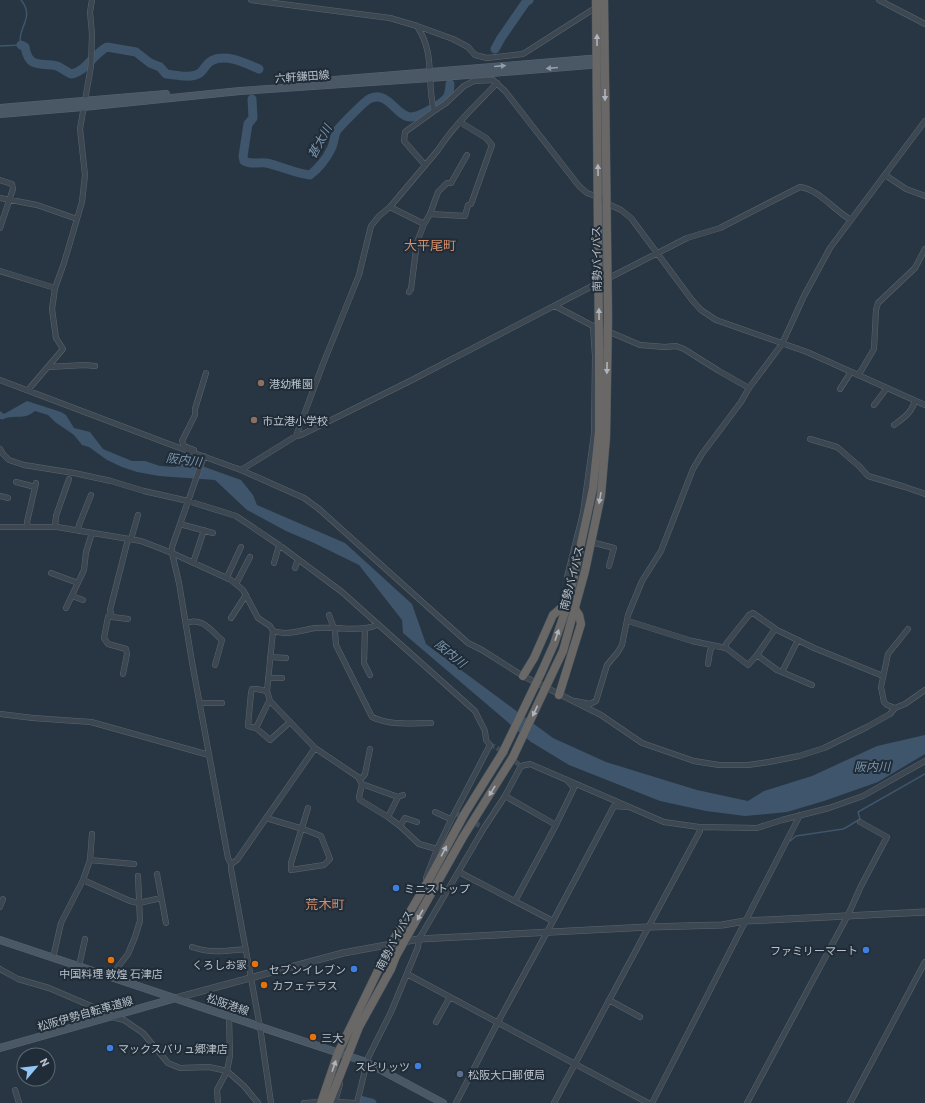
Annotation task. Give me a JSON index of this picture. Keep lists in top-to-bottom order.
{
  "streets": {
    "highway": ["南勢バイパス"],
    "main road": ["六軒鎌田線", "松阪港線", "松阪伊勢自転車道線"]
  },
  "crossings": [
    ["六軒鎌田線", "南勢バイパス"],
    ["南勢バイパス", "松阪港線"],
    ["松阪港線", "松阪伊勢自転車道線"]
  ],
  "districts": ["大平尾町", "荒木町"],
  "water": ["甚太川", "阪内川"],
  "places": [
    "港幼稚園",
    "市立港小学校",
    "ミニストップ",
    "ファミリーマート",
    "中国料理 敦煌 石津店",
    "くろしお家",
    "セブンイレブン",
    "カフェテラス",
    "三大",
    "マックスバリュ郷津店",
    "スピリッツ",
    "松阪大口郵便局"
  ],
  "north": "top right"
}
